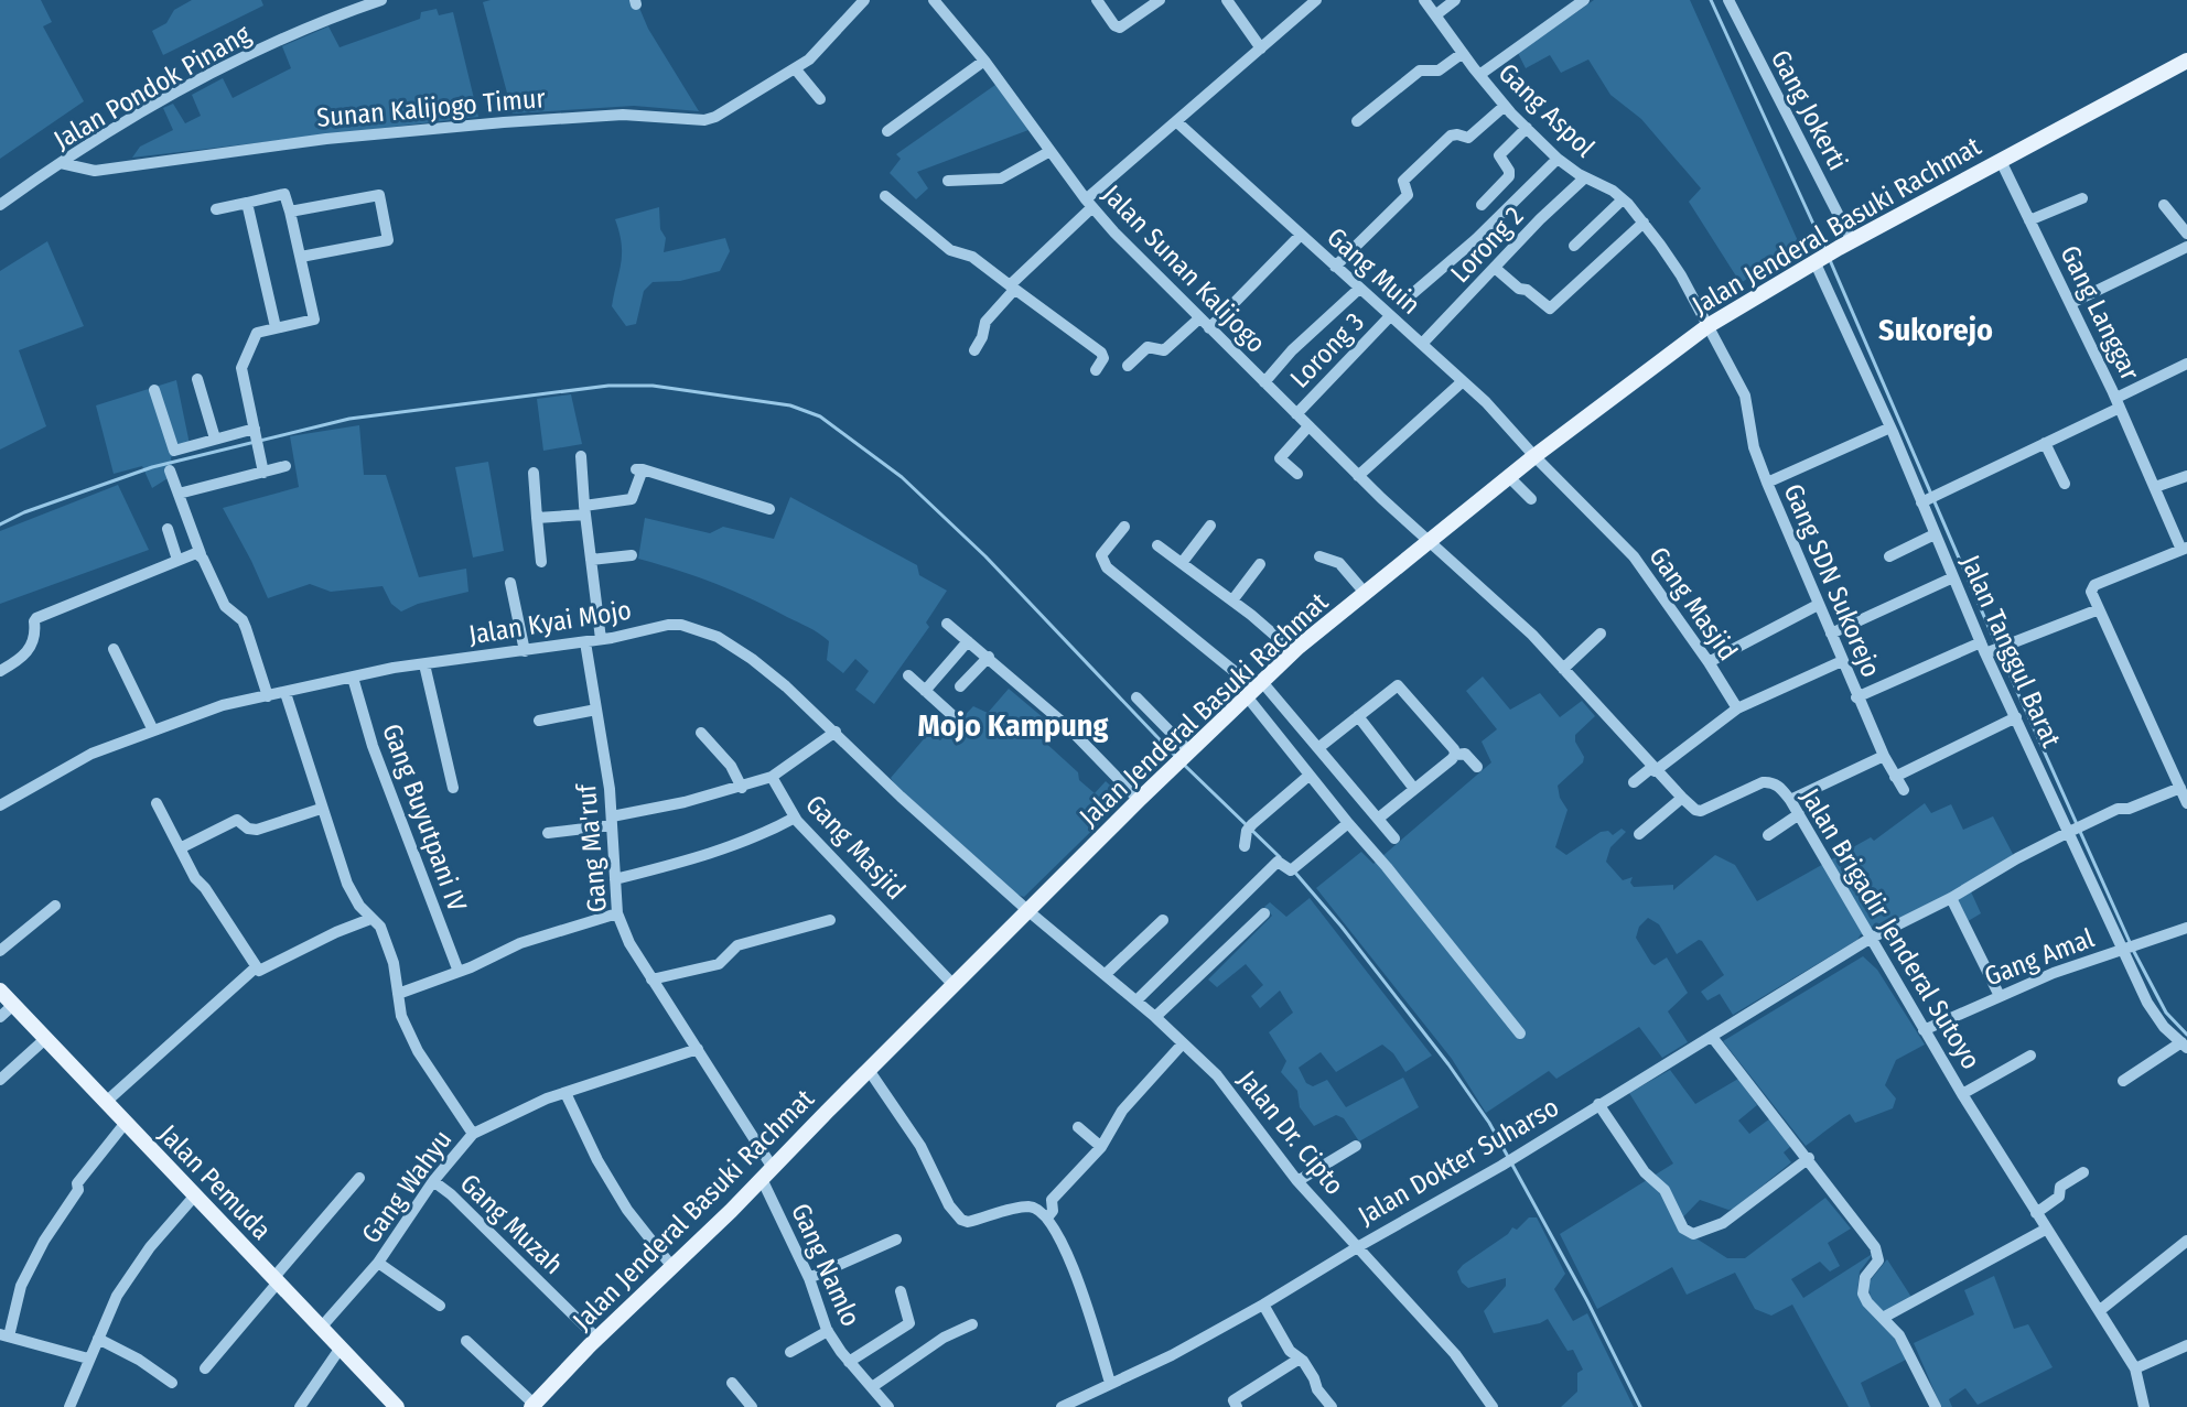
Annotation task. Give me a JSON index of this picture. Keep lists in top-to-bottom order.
{
  "streets": {
    "main road": ["Jalan Jenderal Basuki Rachmat", "Jalan Pemuda"],
    "street": [
      "Jalan Pondok Pinang",
      "Sunan Kalijogo Timur",
      "Gang Aspol",
      "Gang Jokerti",
      "Lorong 2",
      "Jalan Sunan Kalijogo",
      "Gang Muin",
      "Gang Langgar",
      "Lorong 3",
      "Gang SDN Sukorejo",
      "Gang Masjid",
      "Jalan Kyai Mojo",
      "Jalan Tanggul Barat",
      "Gang Buyutpani IV",
      "Gang Ma'ruf",
      "Jalan Brigadir Jenderal Sutoyo",
      "Gang Amal",
      "Jalan Dr. Cipto",
      "Jalan Dokter Suharso",
      "Gang Wahyu",
      "Gang Muzah",
      "Gang Namlo"
    ]
  },
  "crossings": [
    ["Jalan Pondok Pinang", "Sunan Kalijogo Timur"],
    ["Gang Aspol", "Jalan Jenderal Basuki Rachmat"],
    ["Gang Aspol", "Lorong 2"],
    ["Gang Aspol", "Gang SDN Sukorejo"],
    ["Gang Jokerti", "Jalan Jenderal Basuki Rachmat"],
    ["Jalan Jenderal Basuki Rachmat", "Jalan Sunan Kalijogo"],
    ["Jalan Jenderal Basuki Rachmat", "Gang Muin"],
    ["Jalan Jenderal Basuki Rachmat", "Gang Langgar"],
    ["Jalan Jenderal Basuki Rachmat", "Gang SDN Sukorejo"],
    ["Jalan Jenderal Basuki Rachmat", "Gang Masjid"],
    ["Jalan Jenderal Basuki Rachmat", "Jalan Kyai Mojo"],
    ["Jalan Jenderal Basuki Rachmat", "Jalan Tanggul Barat"],
    ["Jalan Jenderal Basuki Rachmat", "Gang Ma'ruf"],
    ["Jalan Jenderal Basuki Rachmat", "Jalan Dr. Cipto"],
    ["Jalan Jenderal Basuki Rachmat", "Gang Muzah"],
    ["Jalan Jenderal Basuki Rachmat", "Gang Namlo"],
    ["Lorong 2", "Gang Muin"],
    ["Jalan Sunan Kalijogo", "Lorong 3"],
    ["Gang Muin", "Lorong 3"],
    ["Gang Muin", "Gang Masjid"],
    ["Jalan Kyai Mojo", "Gang Buyutpani IV"],
    ["Jalan Kyai Mojo", "Gang Ma'ruf"],
    ["Jalan Kyai Mojo", "Jalan Dr. Cipto"],
    ["Jalan Tanggul Barat", "Gang Amal"],
    ["Jalan Tanggul Barat", "Jalan Dokter Suharso"],
    ["Gang Ma'ruf", "Gang Wahyu"],
    ["Gang Ma'ruf", "Gang Namlo"],
    ["Jalan Brigadir Jenderal Sutoyo", "Gang Amal"],
    ["Jalan Brigadir Jenderal Sutoyo", "Jalan Dokter Suharso"],
    ["Jalan Dr. Cipto", "Jalan Dokter Suharso"],
    ["Jalan Pemuda", "Gang Wahyu"],
    ["Gang Wahyu", "Gang Muzah"]
  ],
  "districts": ["Sukorejo", "Mojo Kampung"]
}
